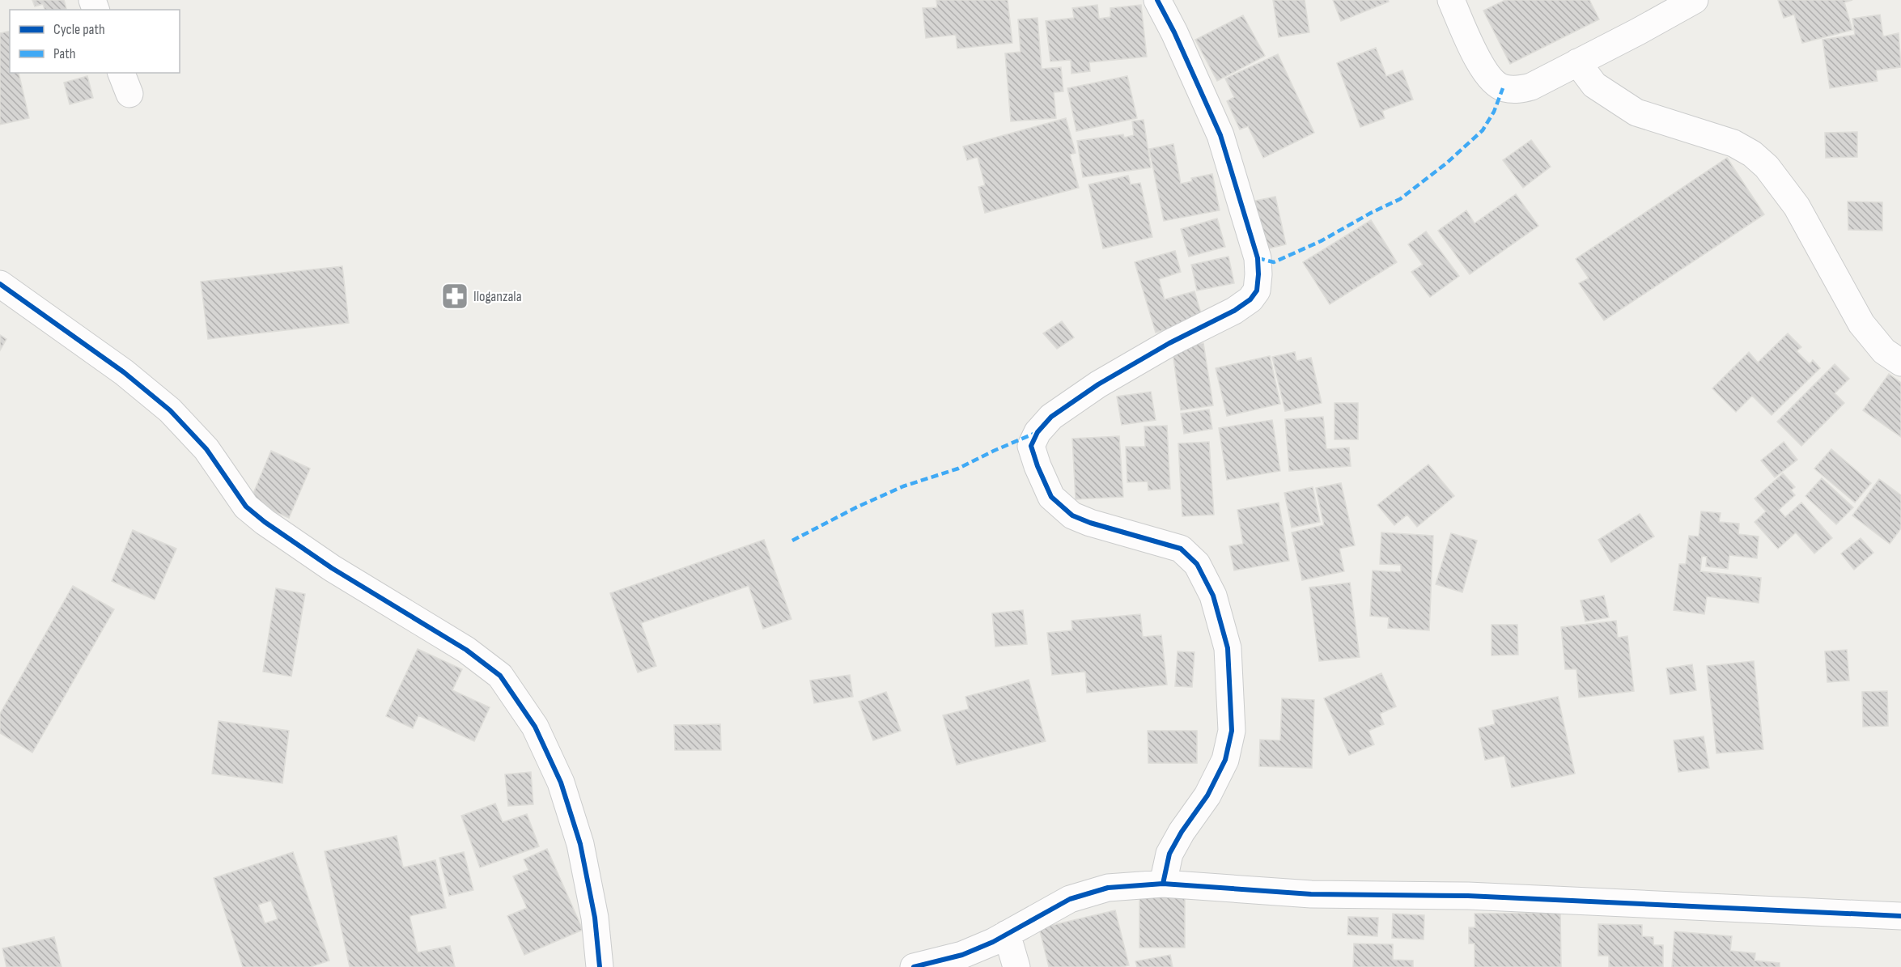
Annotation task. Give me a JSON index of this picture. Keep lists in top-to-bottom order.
{
  "places": {
    "pharmacy": ["Iloganzala"]
  },
  "legend": ["Cycle path", "Path"]
}
